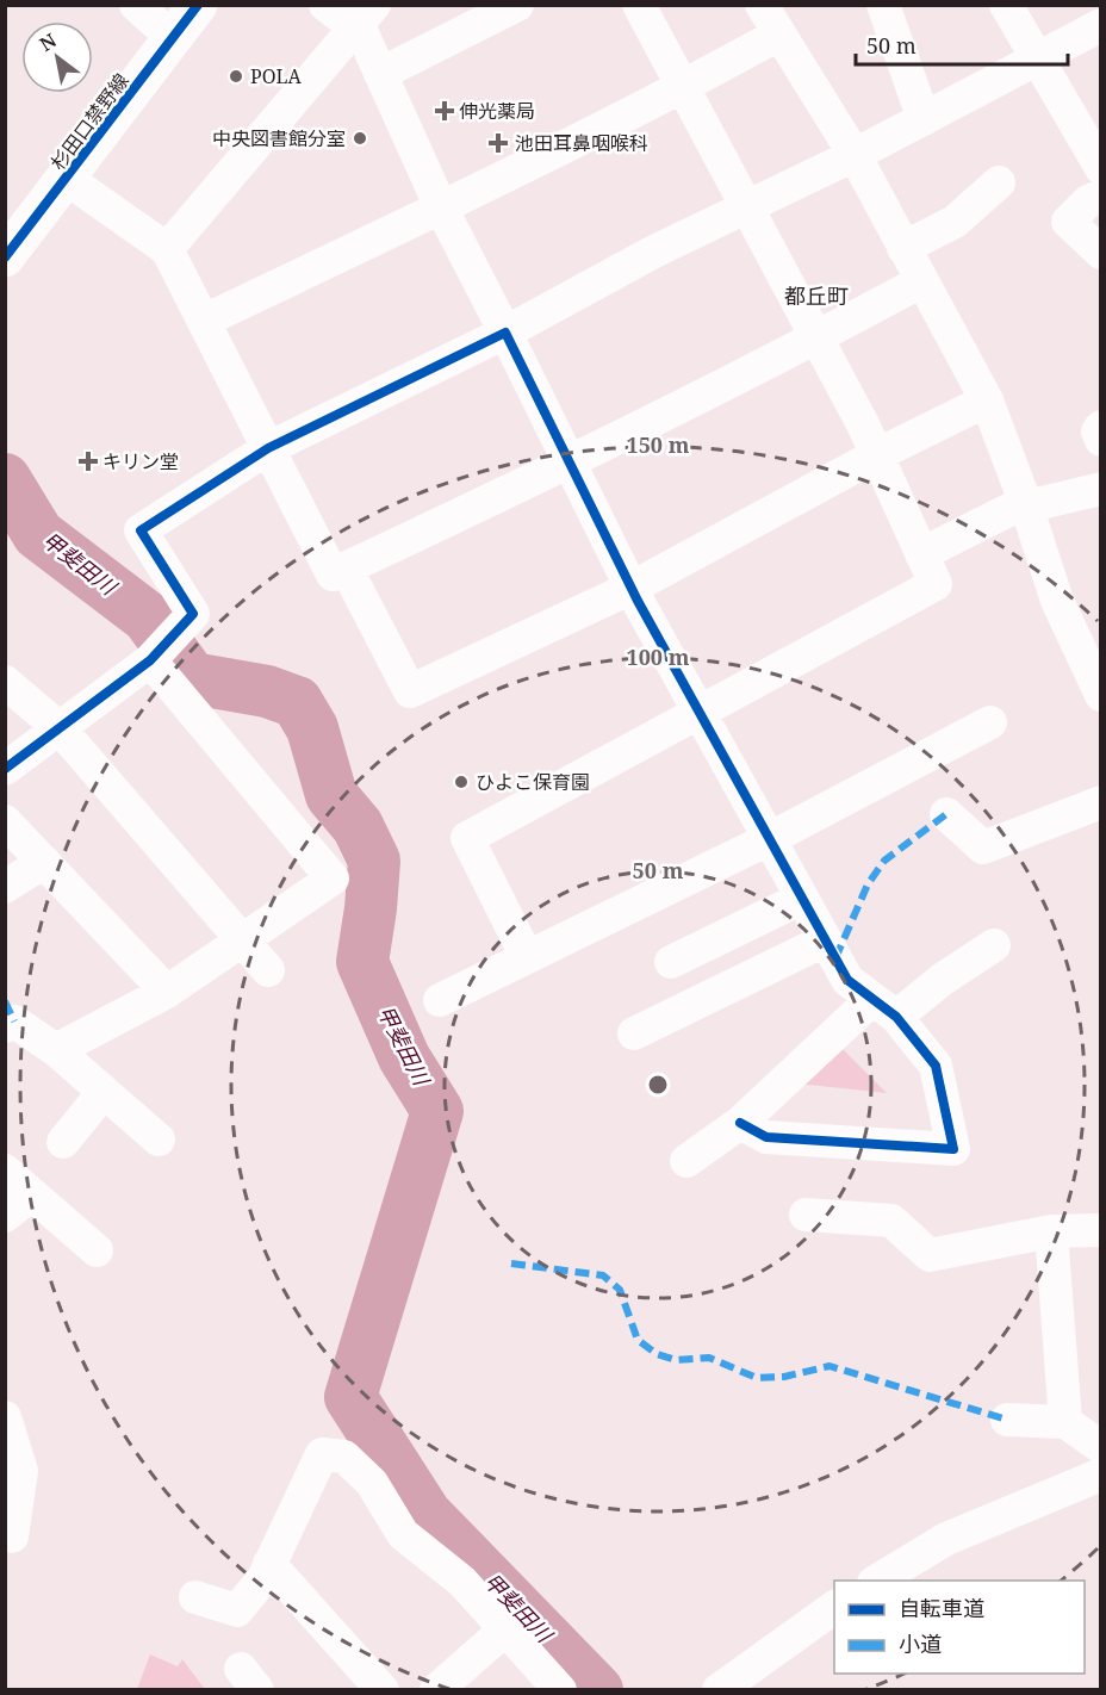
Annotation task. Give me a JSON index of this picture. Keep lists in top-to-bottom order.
{
  "streets": {
    "main road": ["杉田口禁野線"]
  },
  "districts": ["都丘町"],
  "water": ["甲斐田川"],
  "places": {
    "other": ["POLA", "中央図書館分室", "ひよこ保育園"],
    "health": ["伸光薬局", "池田耳鼻咽喉科", "キリン堂"]
  },
  "legend": ["自転車道", "小道"],
  "scale_bar": "50 m",
  "north": "top left",
  "rings": ["150 m", "100 m", "50 m"]
}
